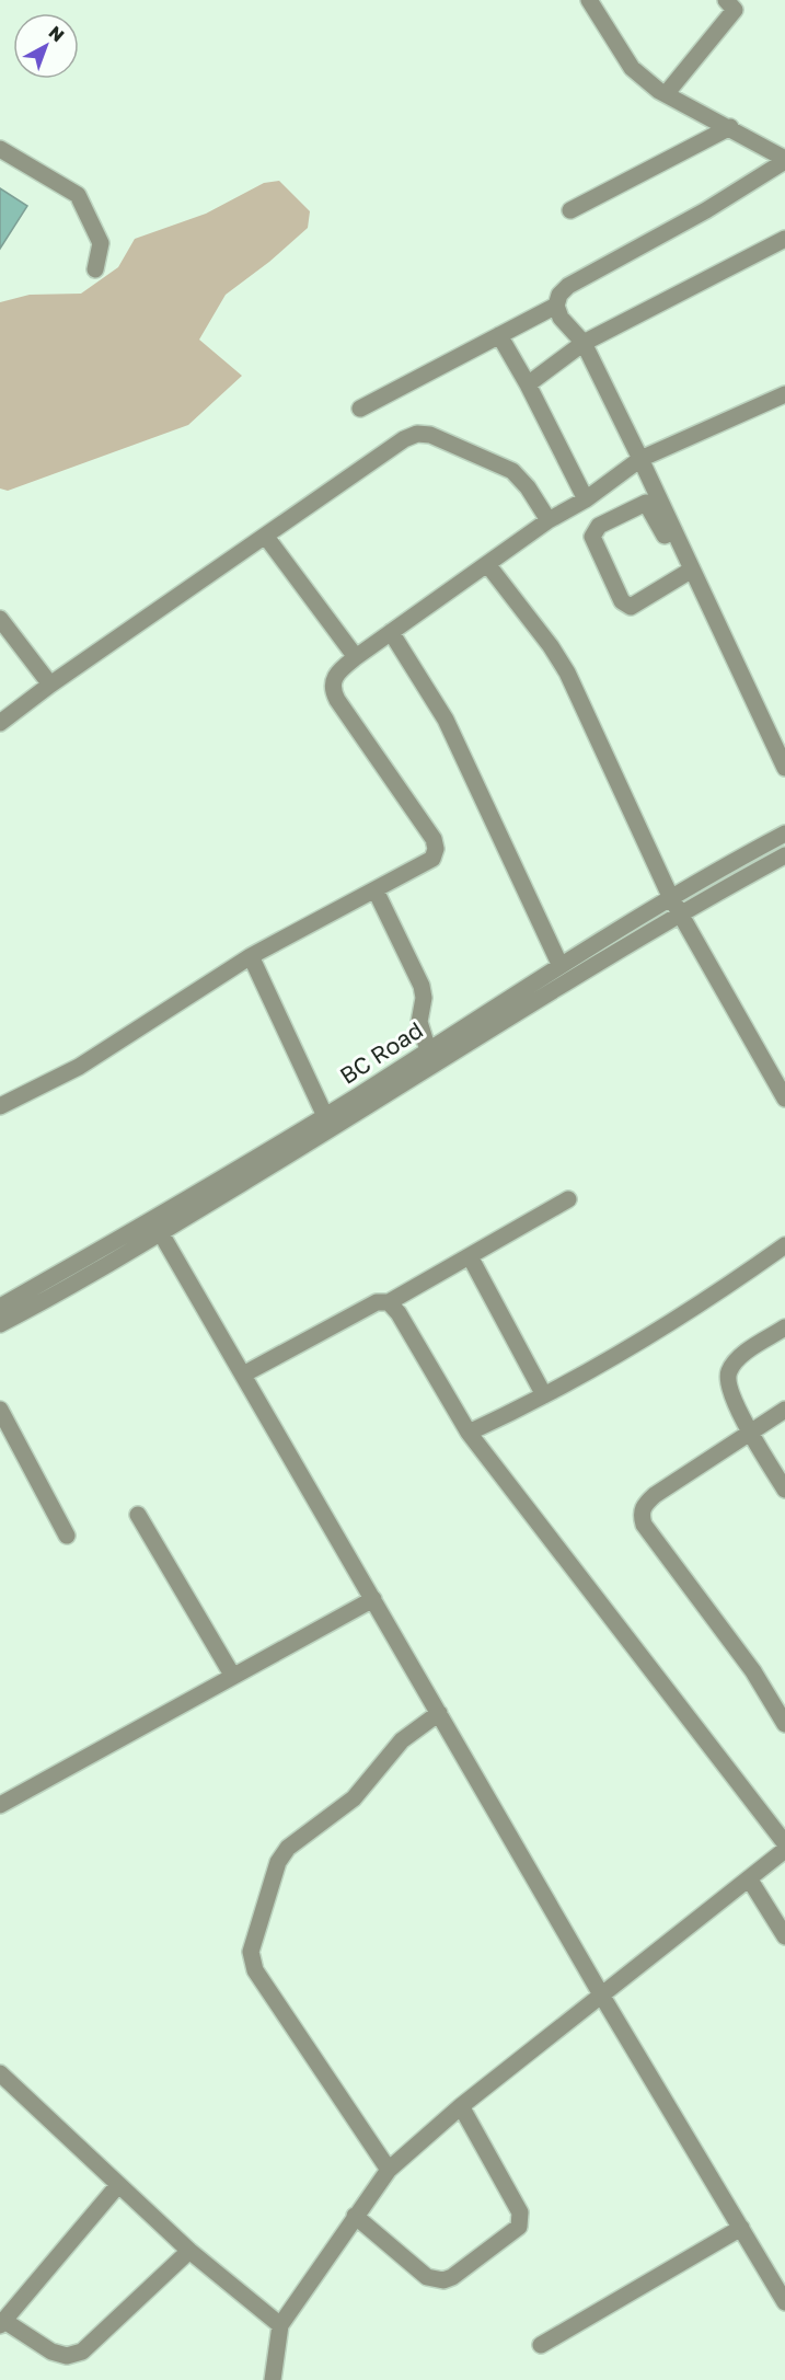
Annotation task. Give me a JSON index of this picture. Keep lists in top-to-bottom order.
{
  "streets": {
    "street": ["BC Road"]
  },
  "north": "top right"
}
